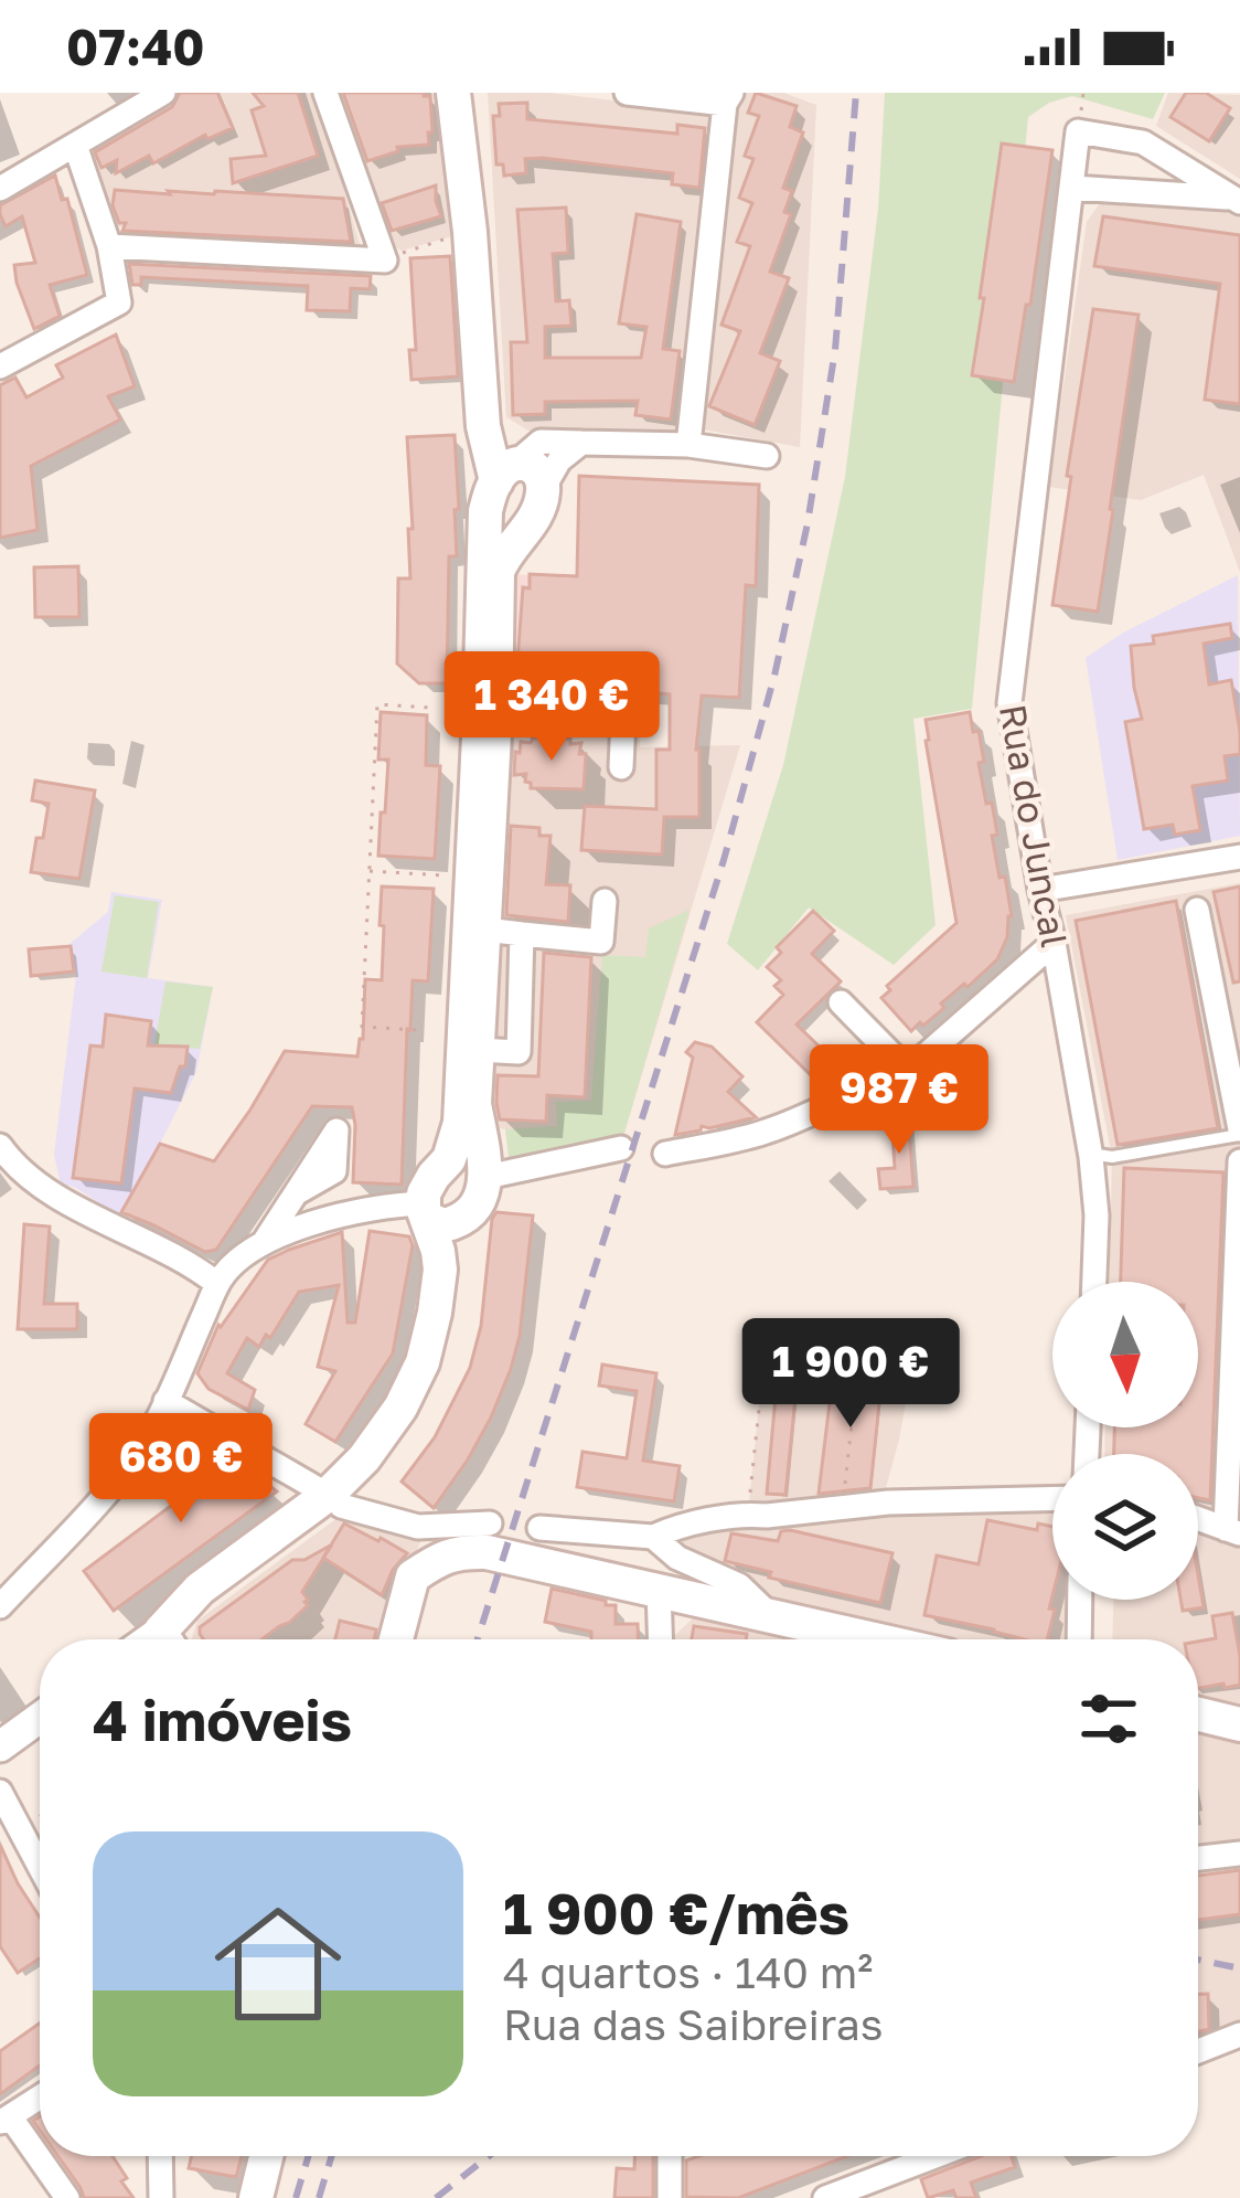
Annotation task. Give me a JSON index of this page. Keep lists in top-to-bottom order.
{
  "streets": {
    "street": ["Rua do Juncal"]
  },
  "north": "bottom",
  "page": {
    "status": "07:40",
    "price": [
      "1 340 €",
      "987 €",
      "1 900 €",
      "680 €"
    ],
    "heading": "4 imóveis",
    "list": [
      {
        "name": "1 900 €/mês",
        "note": "4 quartos · 140 m² · Rua das Saibreiras"
      }
    ]
  }
}
